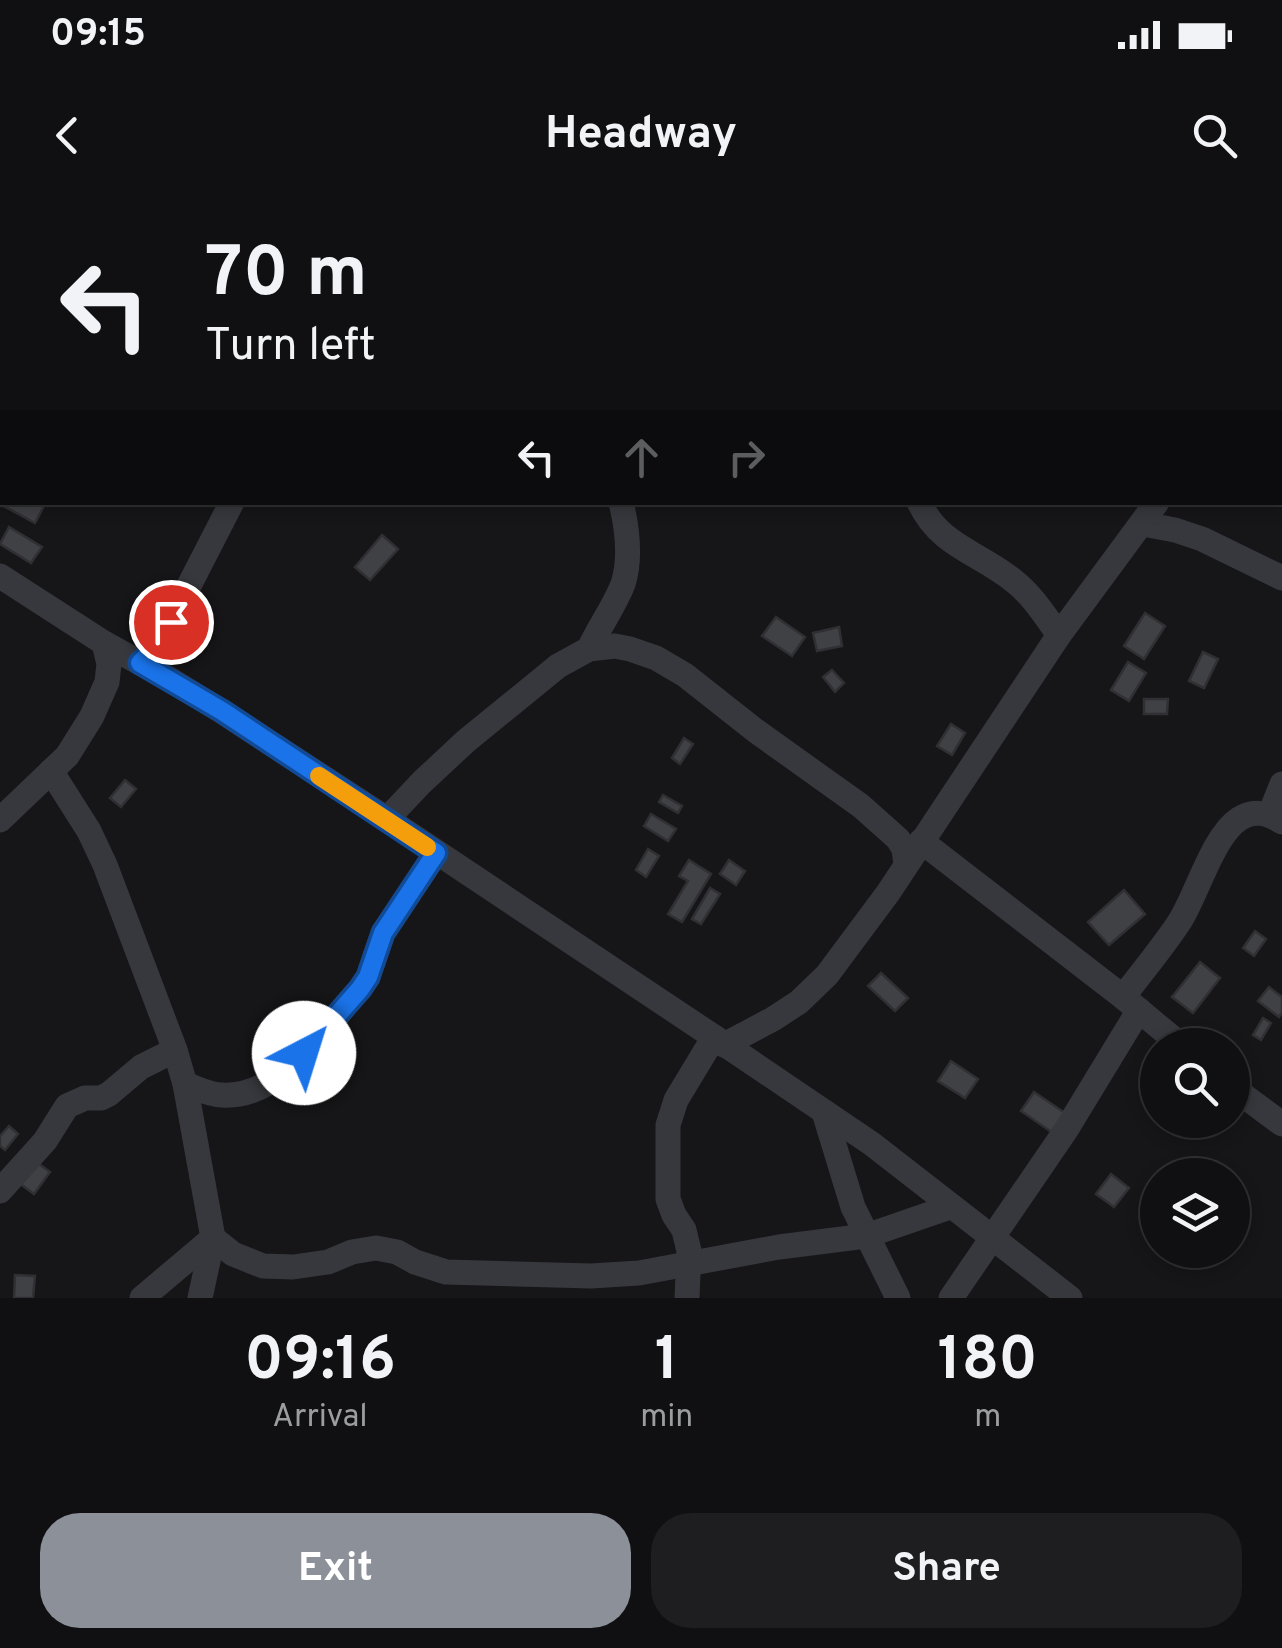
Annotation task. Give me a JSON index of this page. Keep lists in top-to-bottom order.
{
  "page": {
    "status": "09:15",
    "header": "Headway",
    "turn": ["70 m", "Turn left"],
    "eta": [
      "09:16",
      "Arrival",
      "1",
      "min",
      "180",
      "m"
    ],
    "buttons": ["Exit", "Share"]
  }
}
